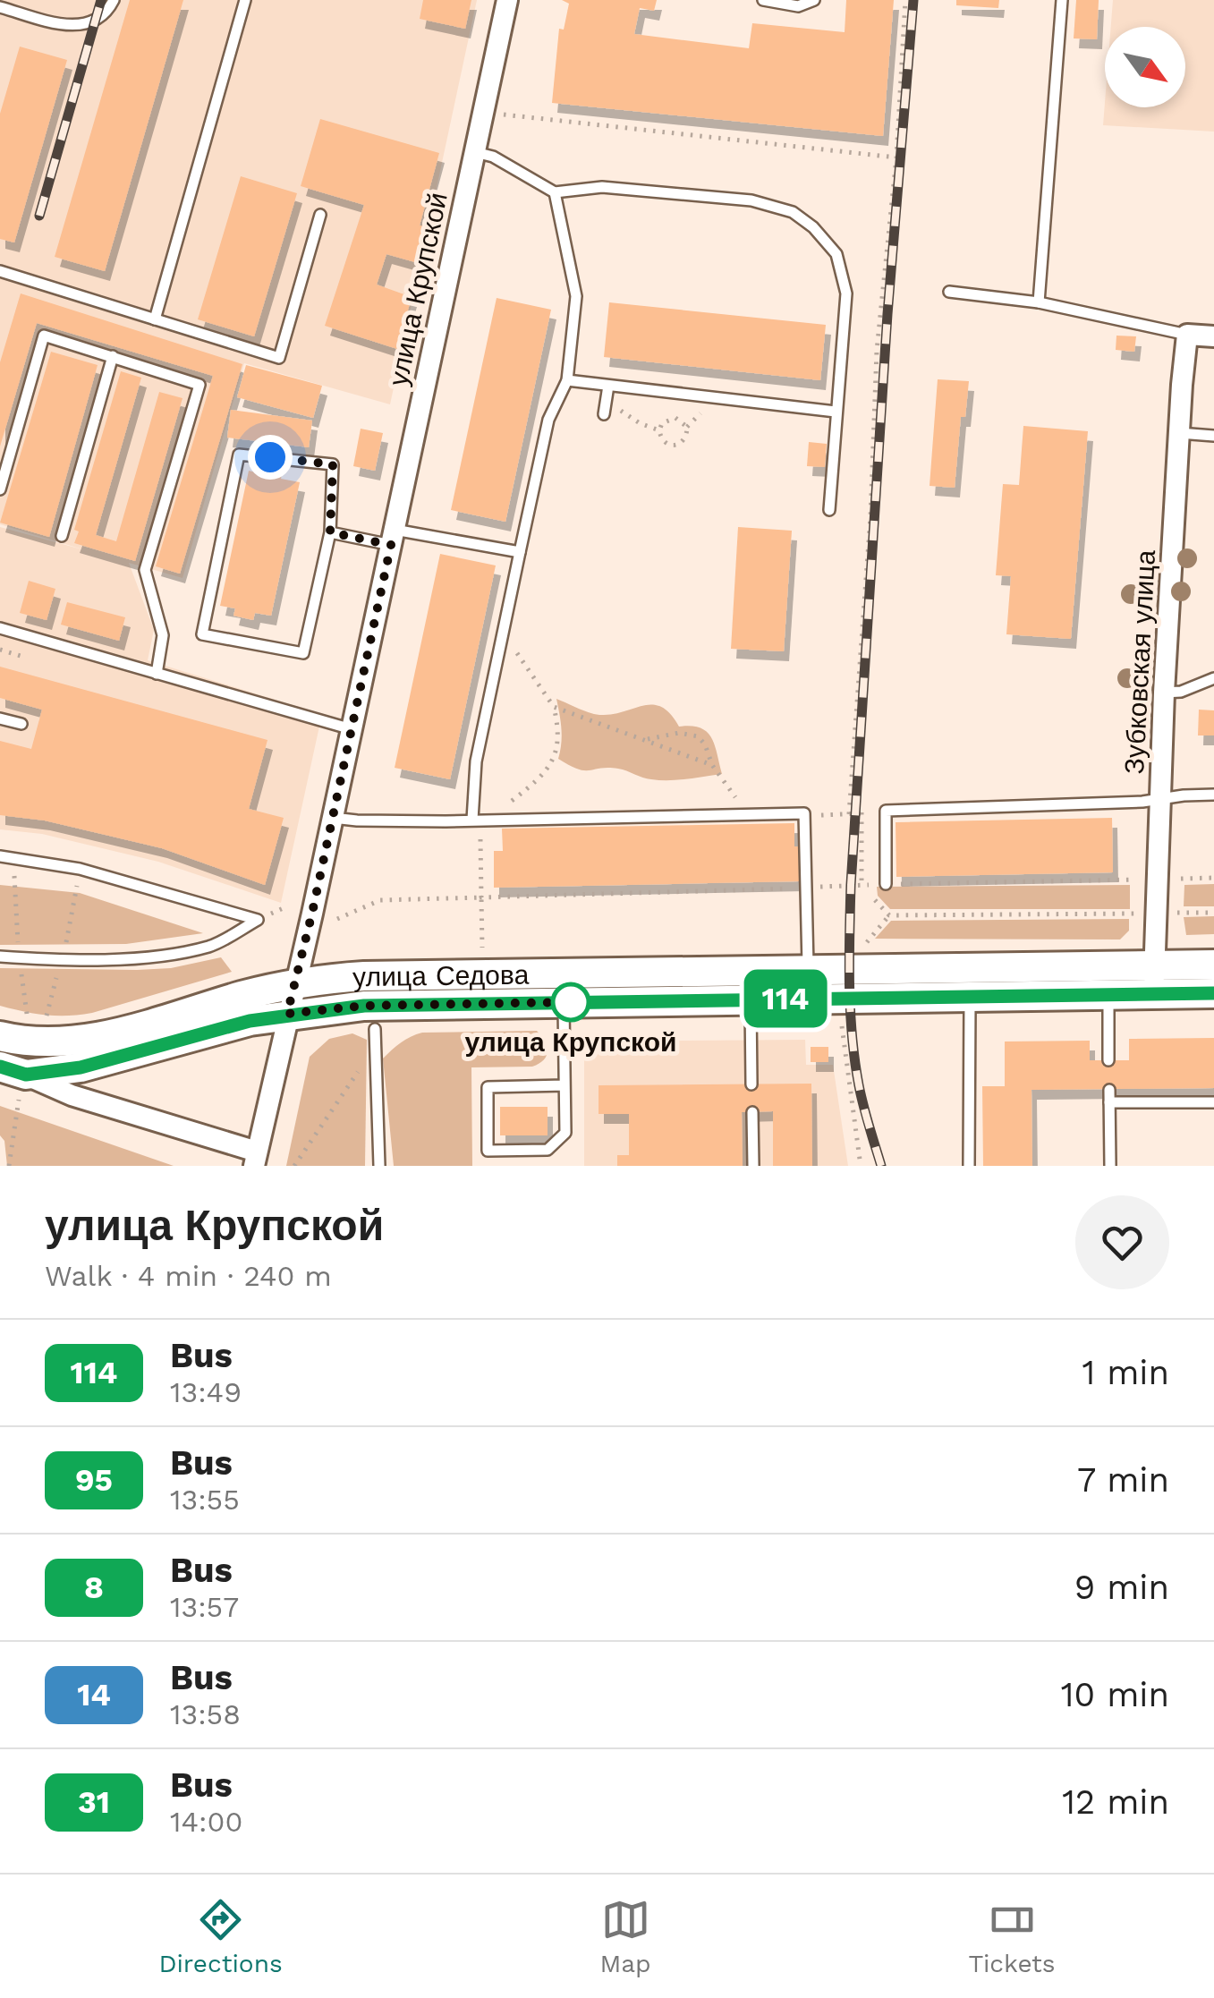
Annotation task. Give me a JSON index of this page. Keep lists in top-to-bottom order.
{
  "streets": {
    "main road": ["улица Седова"],
    "street": ["улица Крупской", "Зубковская улица"]
  },
  "crossings": [
    ["улица Крупской", "улица Седова"],
    ["Зубковская улица", "улица Седова"]
  ],
  "places": ["улица Крупской"],
  "lines": ["bus line 114"],
  "north": "bottom right",
  "page": {
    "on_map": "114",
    "heading": ["улица Крупской", "Walk · 4 min · 240 m"],
    "list": [
      {
        "mark": "114",
        "name": "Bus",
        "note": "13:49",
        "value": "1 min"
      },
      {
        "mark": "95",
        "name": "Bus",
        "note": "13:55",
        "value": "7 min"
      },
      {
        "mark": "8",
        "name": "Bus",
        "note": "13:57",
        "value": "9 min"
      },
      {
        "mark": "14",
        "name": "Bus",
        "note": "13:58",
        "value": "10 min"
      },
      {
        "mark": "31",
        "name": "Bus",
        "note": "14:00",
        "value": "12 min"
      }
    ],
    "tabs": ["Directions", "Map", "Tickets"]
  }
}
